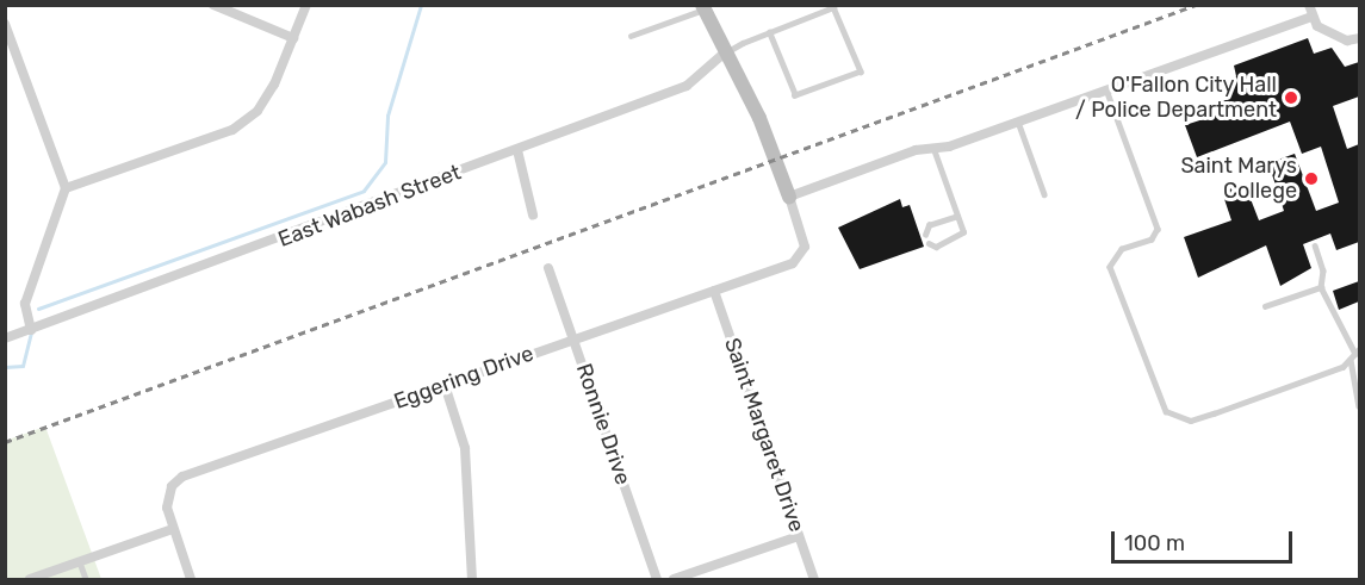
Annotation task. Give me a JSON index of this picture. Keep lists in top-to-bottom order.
{
  "streets": {
    "street": [
      "East Wabash Street",
      "Eggering Drive",
      "Ronnie Drive",
      "Saint Margaret Drive"
    ]
  },
  "crossings": [
    ["Eggering Drive", "Ronnie Drive"],
    ["Eggering Drive", "Saint Margaret Drive"]
  ],
  "places": ["O'Fallon City Hall / Police Department", "Saint Marys College"],
  "scale_bar": "100 m"
}
